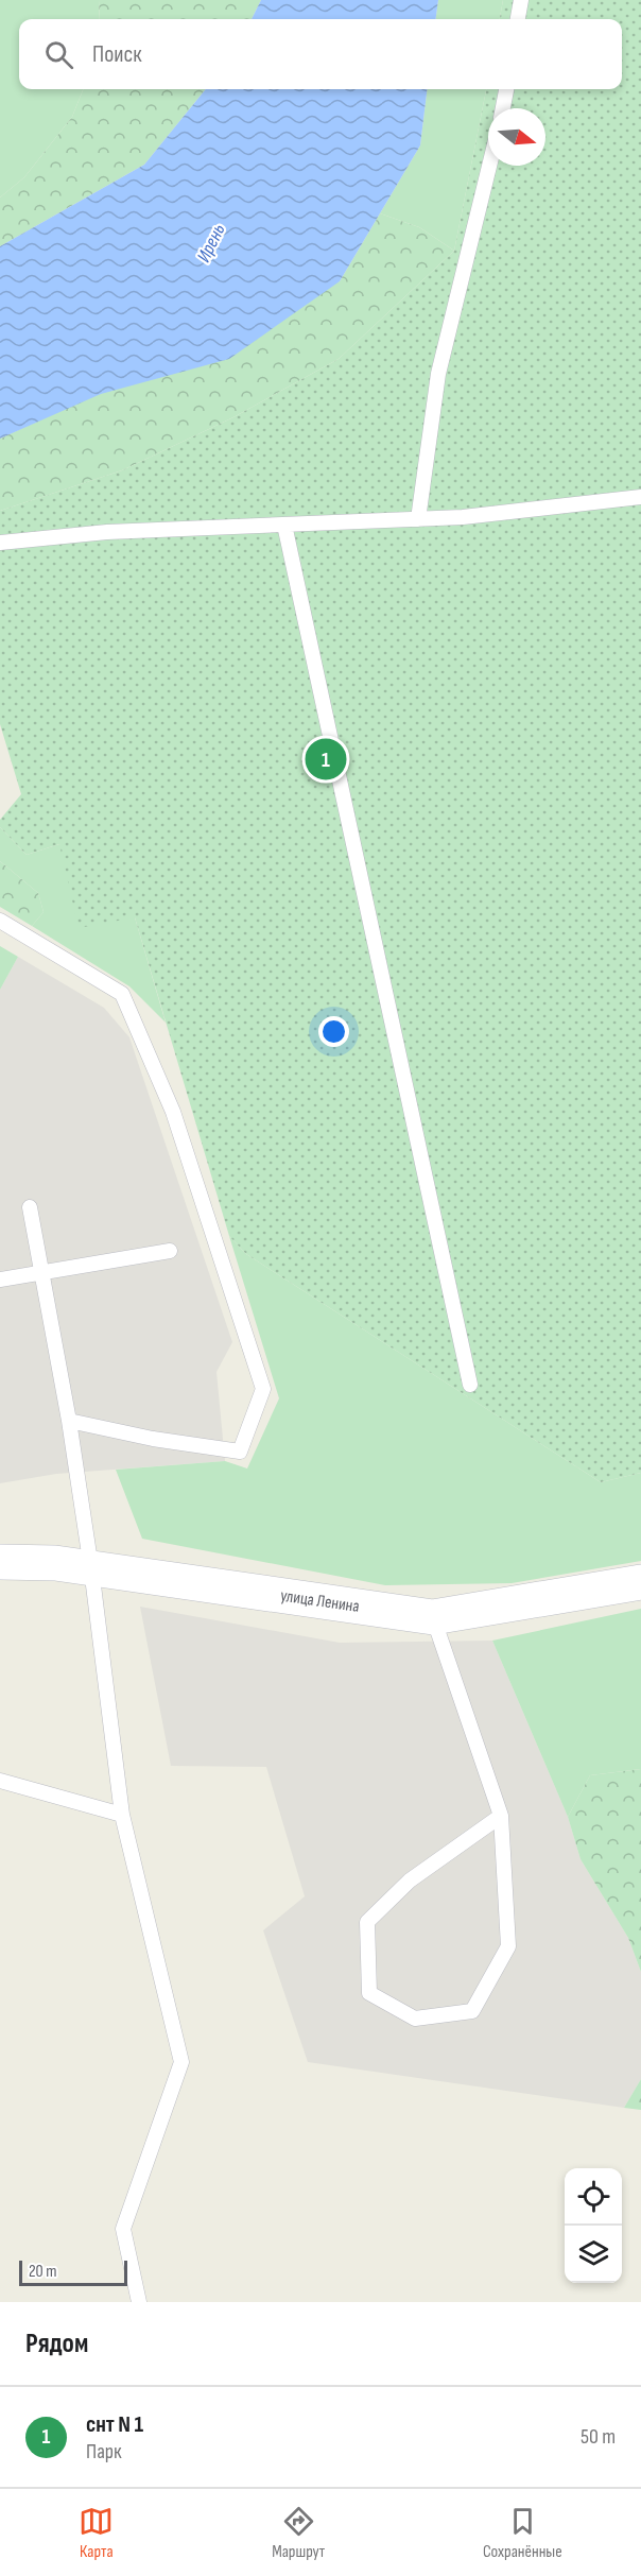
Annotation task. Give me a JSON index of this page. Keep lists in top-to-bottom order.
{
  "streets": {
    "street": ["улица Ленина"]
  },
  "water": ["Ирень"],
  "scale_bar": "20 m",
  "north": "right",
  "page": {
    "search": "Поиск",
    "pins": "1",
    "scale": "20 m",
    "heading": "Рядом",
    "list": [
      {
        "mark": "1",
        "name": "снт N 1",
        "note": "Парк",
        "value": "50 m"
      }
    ],
    "nav": ["Карта", "Маршрут", "Сохранённые"]
  }
}
